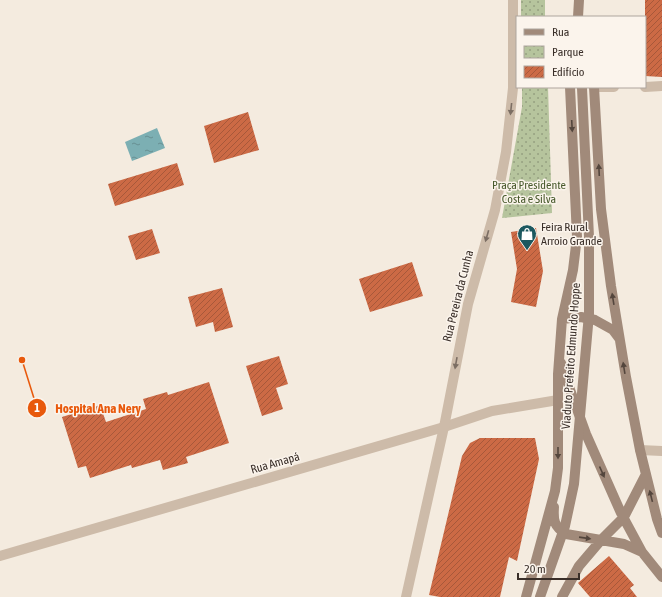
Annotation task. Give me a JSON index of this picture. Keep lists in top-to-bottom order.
{
  "streets": {
    "main road": ["Viaduto Prefeito Edmundo Hoppe"],
    "street": ["Rua Pereira da Cunha", "Rua Amapá"]
  },
  "crossings": [
    ["Rua Pereira da Cunha", "Rua Amapá"]
  ],
  "one_way": ["Rua Pereira da Cunha"],
  "parks": ["Praça Presidente Costa e Silva"],
  "places": {
    "shop": ["Feira Rural Arroio Grande"],
    "other": ["Hospital Ana Nery"]
  },
  "legend": ["Rua", "Parque", "Edifício"],
  "scale_bar": "20 m"
}
